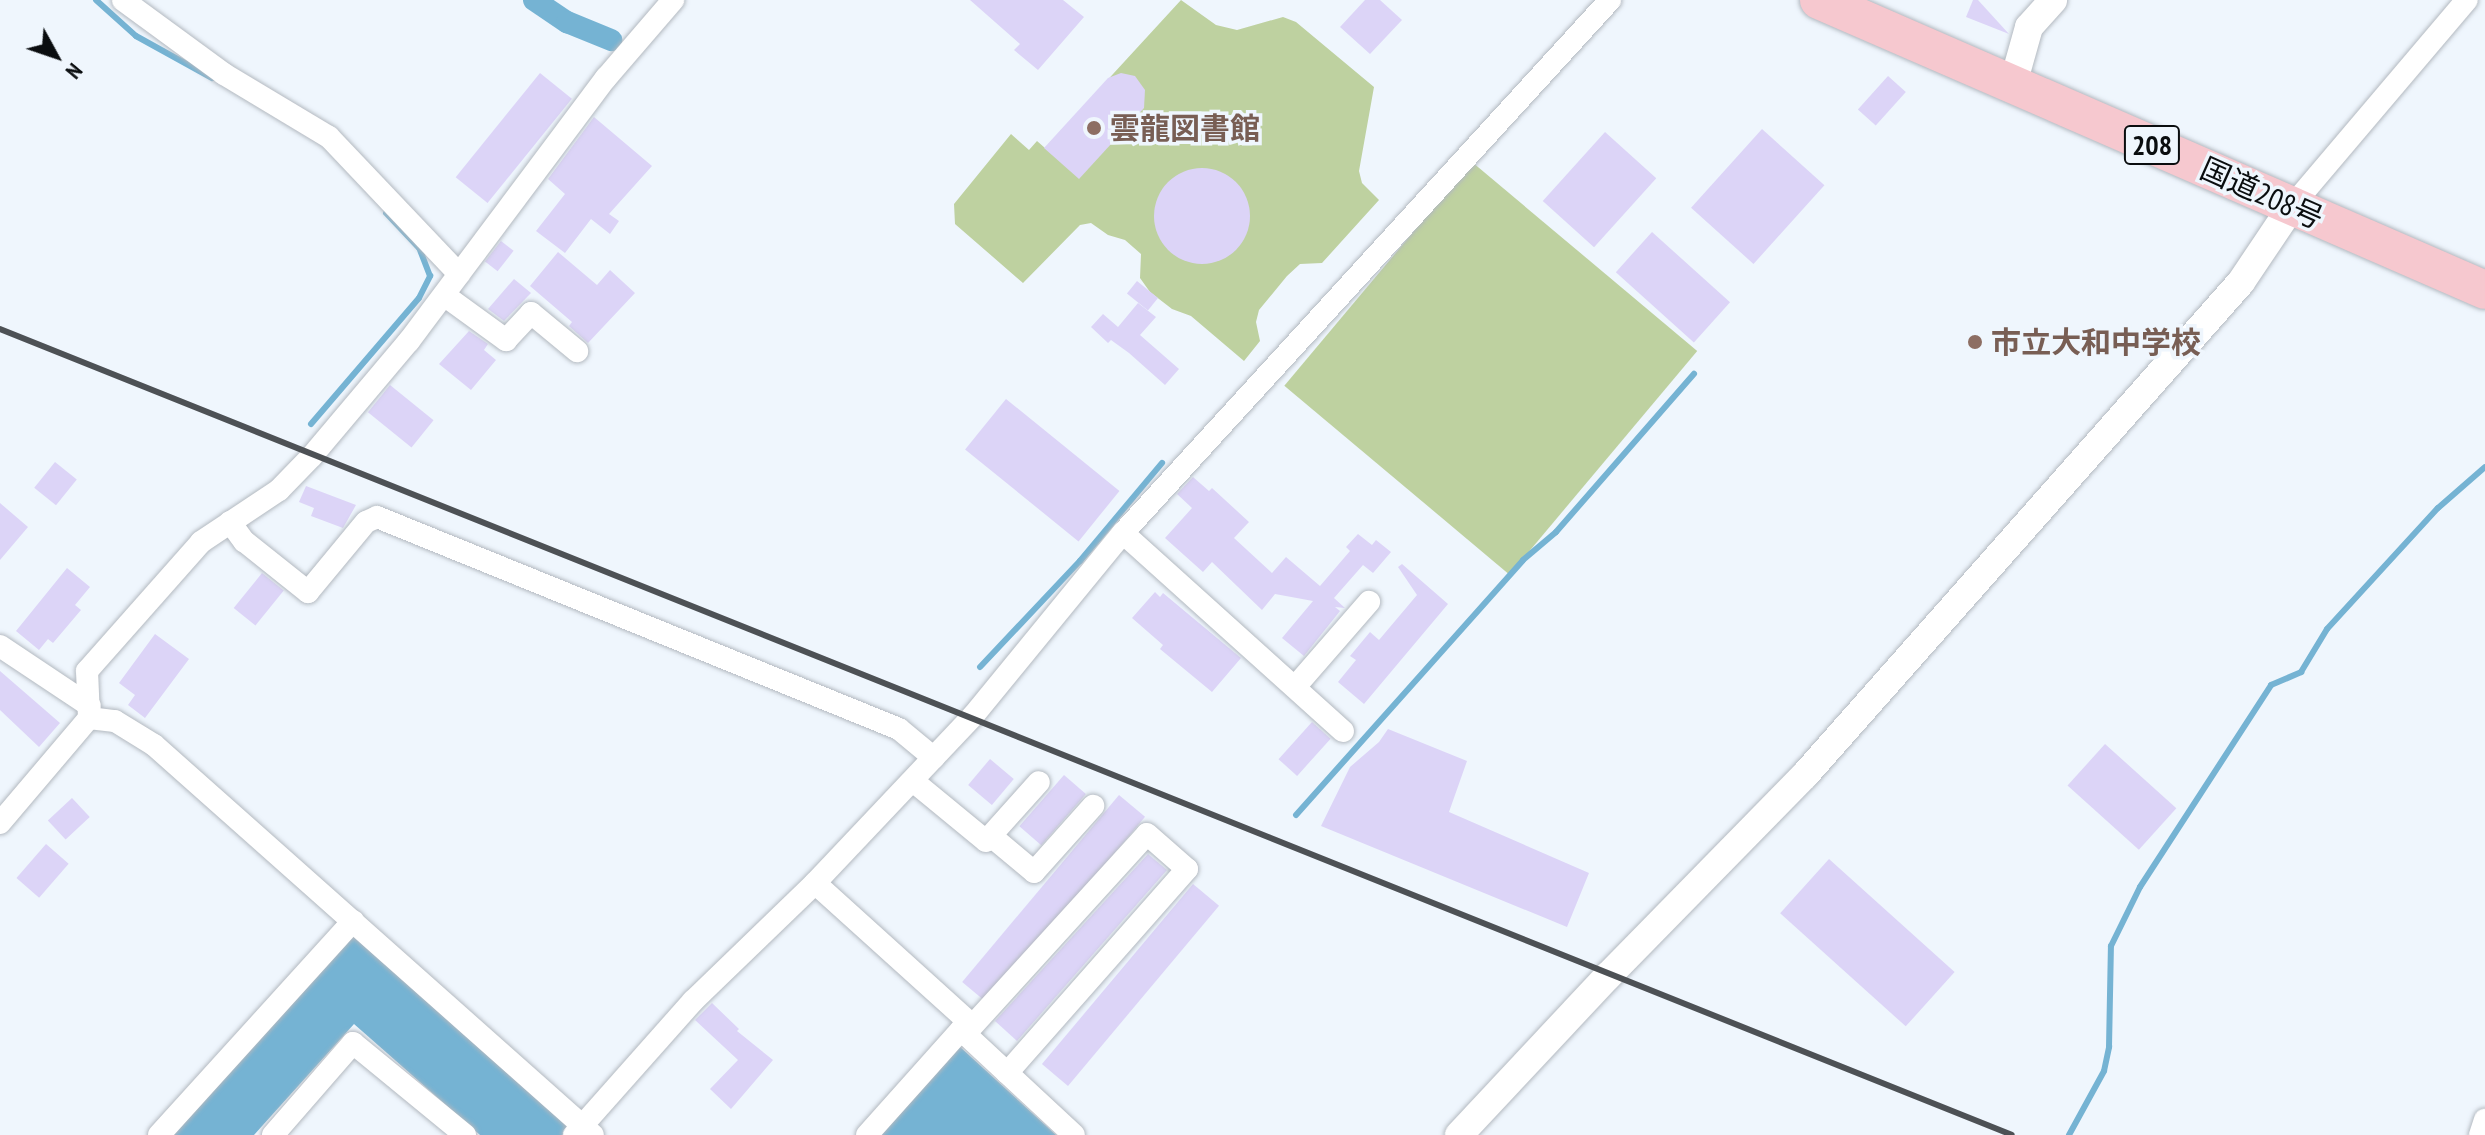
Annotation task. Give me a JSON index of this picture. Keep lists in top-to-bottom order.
{
  "streets": {
    "highway": ["208", "国道208号"]
  },
  "places": ["雲龍図書館", "市立大和中学校"],
  "north": "bottom right"
}
